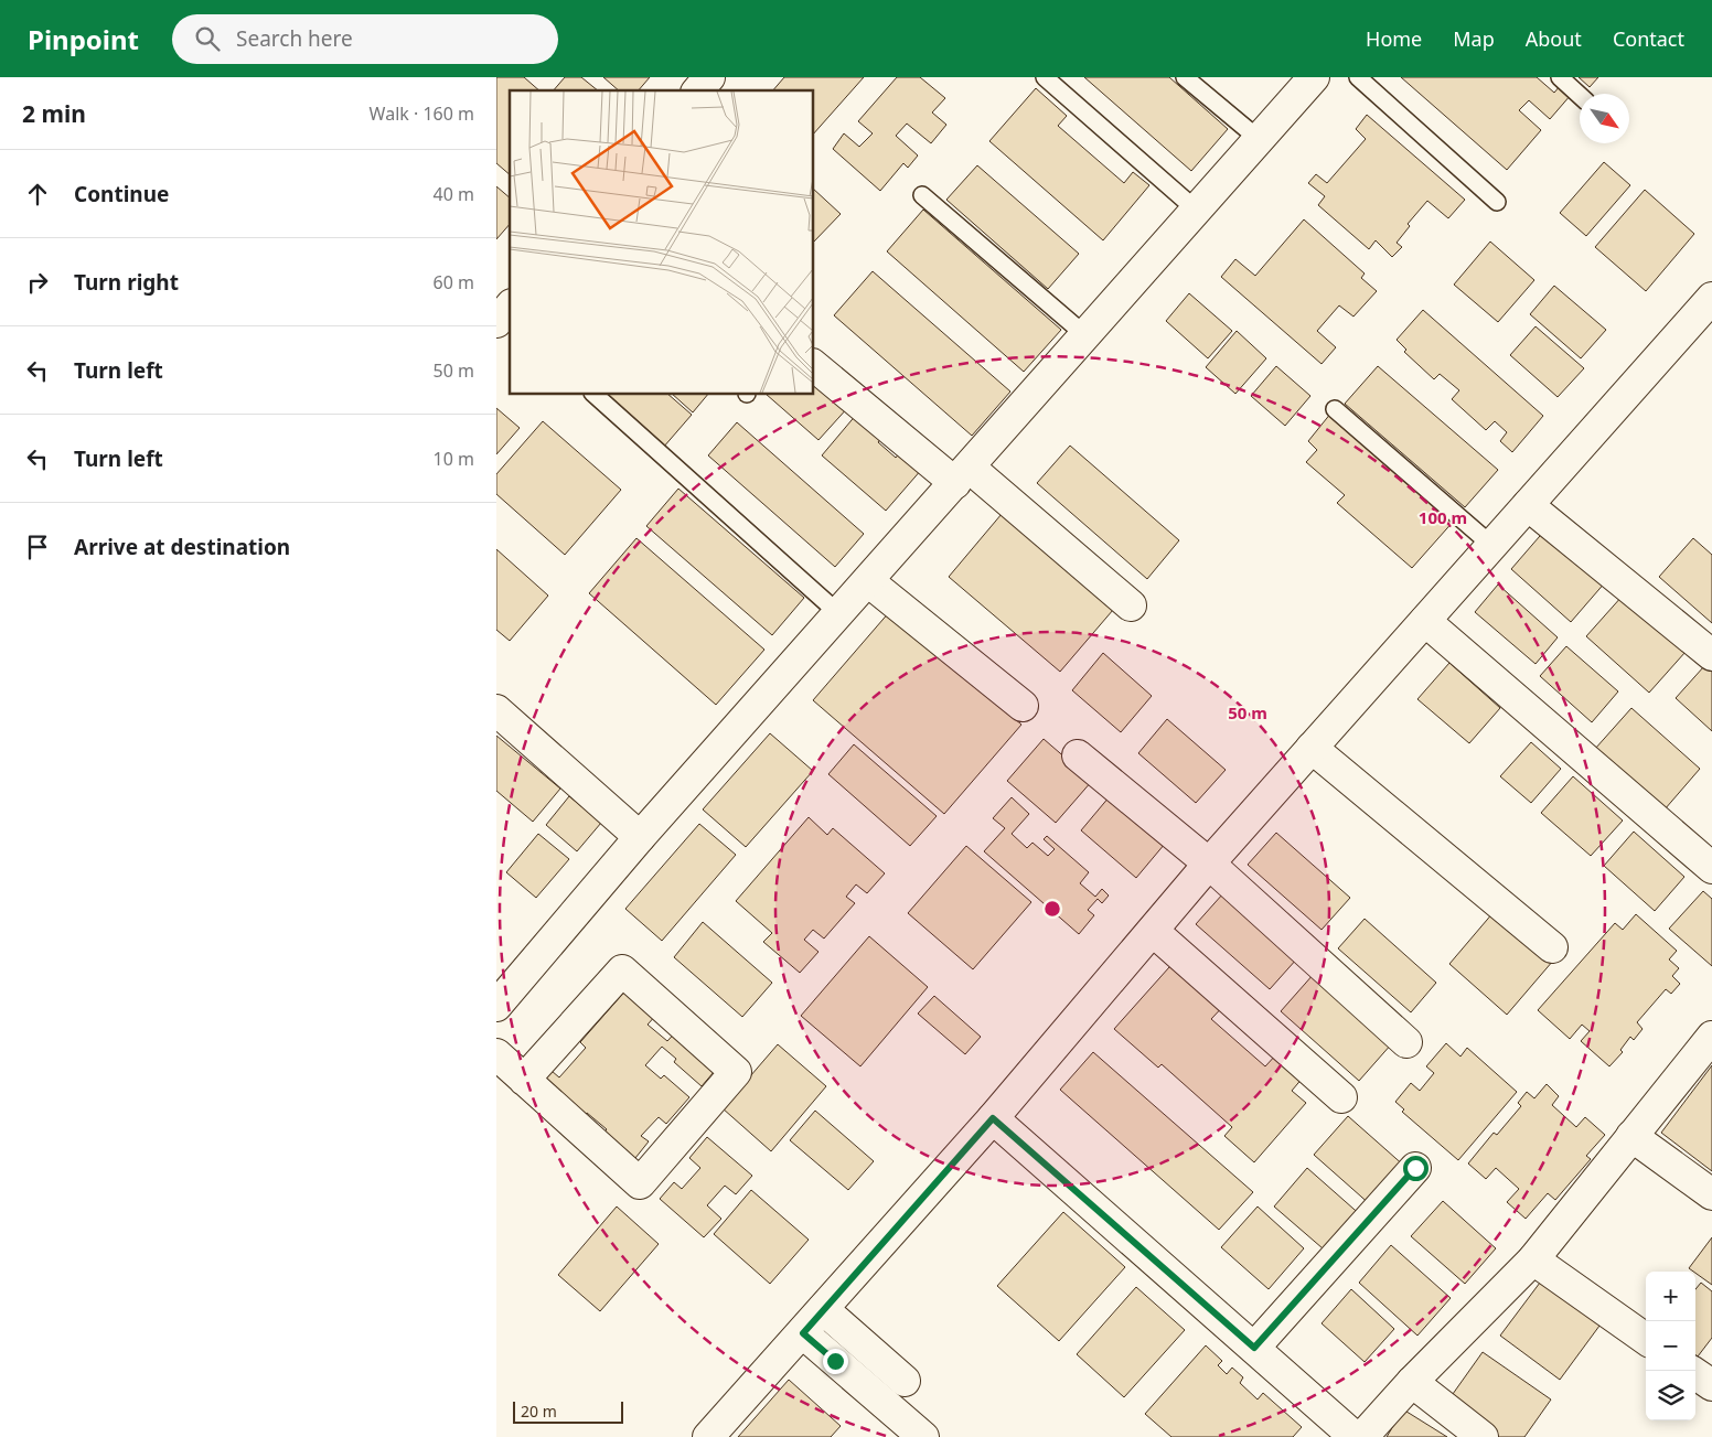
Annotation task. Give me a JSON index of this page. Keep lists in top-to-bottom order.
{
  "scale_bar": "20 m",
  "north": "bottom right",
  "page": {
    "header": "Pinpoint",
    "search": "Search here",
    "nav": [
      "Home",
      "Map",
      "About",
      "Contact"
    ],
    "heading": ["2 min", "Walk · 160 m"],
    "list": [
      ["Continue", "40 m"],
      ["Turn right", "60 m"],
      ["Turn left", "50 m"],
      ["Turn left", "10 m"],
      "Arrive at destination"
    ],
    "map_buttons": ["+", "−"],
    "scale": "20 m"
  },
  "rings": ["100 m", "50 m"]
}
